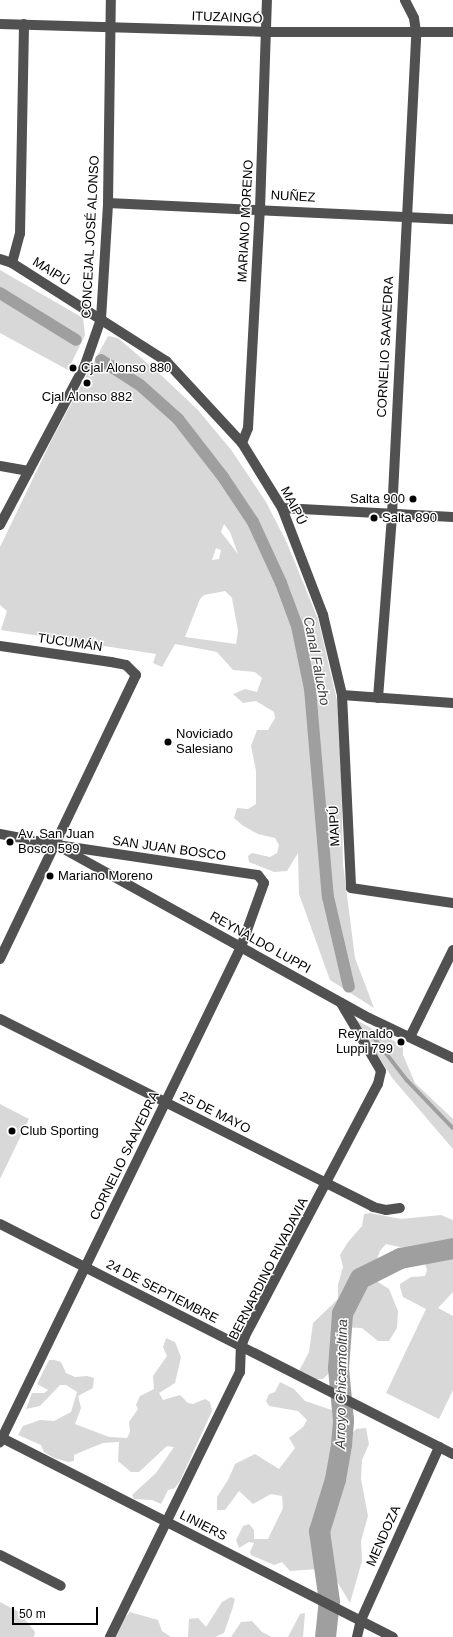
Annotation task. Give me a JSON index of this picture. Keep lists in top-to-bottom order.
{
  "streets": {
    "street": [
      "ITUZAINGÓ",
      "NUÑEZ",
      "MARIANO MORENO",
      "CONCEJAL JOSÉ ALONSO",
      "MAIPÚ",
      "CORNELIO SAAVEDRA",
      "TUCUMÁN",
      "SAN JUAN BOSCO",
      "REYNALDO LUPPI",
      "25 DE MAYO",
      "BERNARDINO RIVADAVIA",
      "24 DE SEPTIEMBRE",
      "LINIERS",
      "MENDOZA"
    ]
  },
  "crossings": [
    ["ITUZAINGÓ", "MARIANO MORENO"],
    ["ITUZAINGÓ", "CONCEJAL JOSÉ ALONSO"],
    ["ITUZAINGÓ", "CORNELIO SAAVEDRA"],
    ["NUÑEZ", "MARIANO MORENO"],
    ["NUÑEZ", "CONCEJAL JOSÉ ALONSO"],
    ["NUÑEZ", "CORNELIO SAAVEDRA"],
    ["MARIANO MORENO", "MAIPÚ"],
    ["CONCEJAL JOSÉ ALONSO", "MAIPÚ"],
    ["CORNELIO SAAVEDRA", "SAN JUAN BOSCO"],
    ["CORNELIO SAAVEDRA", "REYNALDO LUPPI"],
    ["CORNELIO SAAVEDRA", "25 DE MAYO"],
    ["CORNELIO SAAVEDRA", "24 DE SEPTIEMBRE"],
    ["CORNELIO SAAVEDRA", "LINIERS"],
    ["TUCUMÁN", "SAN JUAN BOSCO"],
    ["TUCUMÁN", "REYNALDO LUPPI"],
    ["SAN JUAN BOSCO", "REYNALDO LUPPI"],
    ["REYNALDO LUPPI", "BERNARDINO RIVADAVIA"],
    ["25 DE MAYO", "BERNARDINO RIVADAVIA"],
    ["BERNARDINO RIVADAVIA", "24 DE SEPTIEMBRE"],
    ["BERNARDINO RIVADAVIA", "LINIERS"],
    ["24 DE SEPTIEMBRE", "MENDOZA"],
    ["LINIERS", "MENDOZA"]
  ],
  "water": ["Canal Falucho", "Arroyo Chicamtoltina"],
  "places": [
    "Cjal Alonso 880",
    "Cjal Alonso 882",
    "Salta 900",
    "Salta 890",
    "Noviciado Salesiano",
    "Av. San Juan Bosco 599",
    "Mariano Moreno",
    "Reynaldo Luppi 799",
    "Club Sporting"
  ],
  "scale_bar": "50 m"
}
